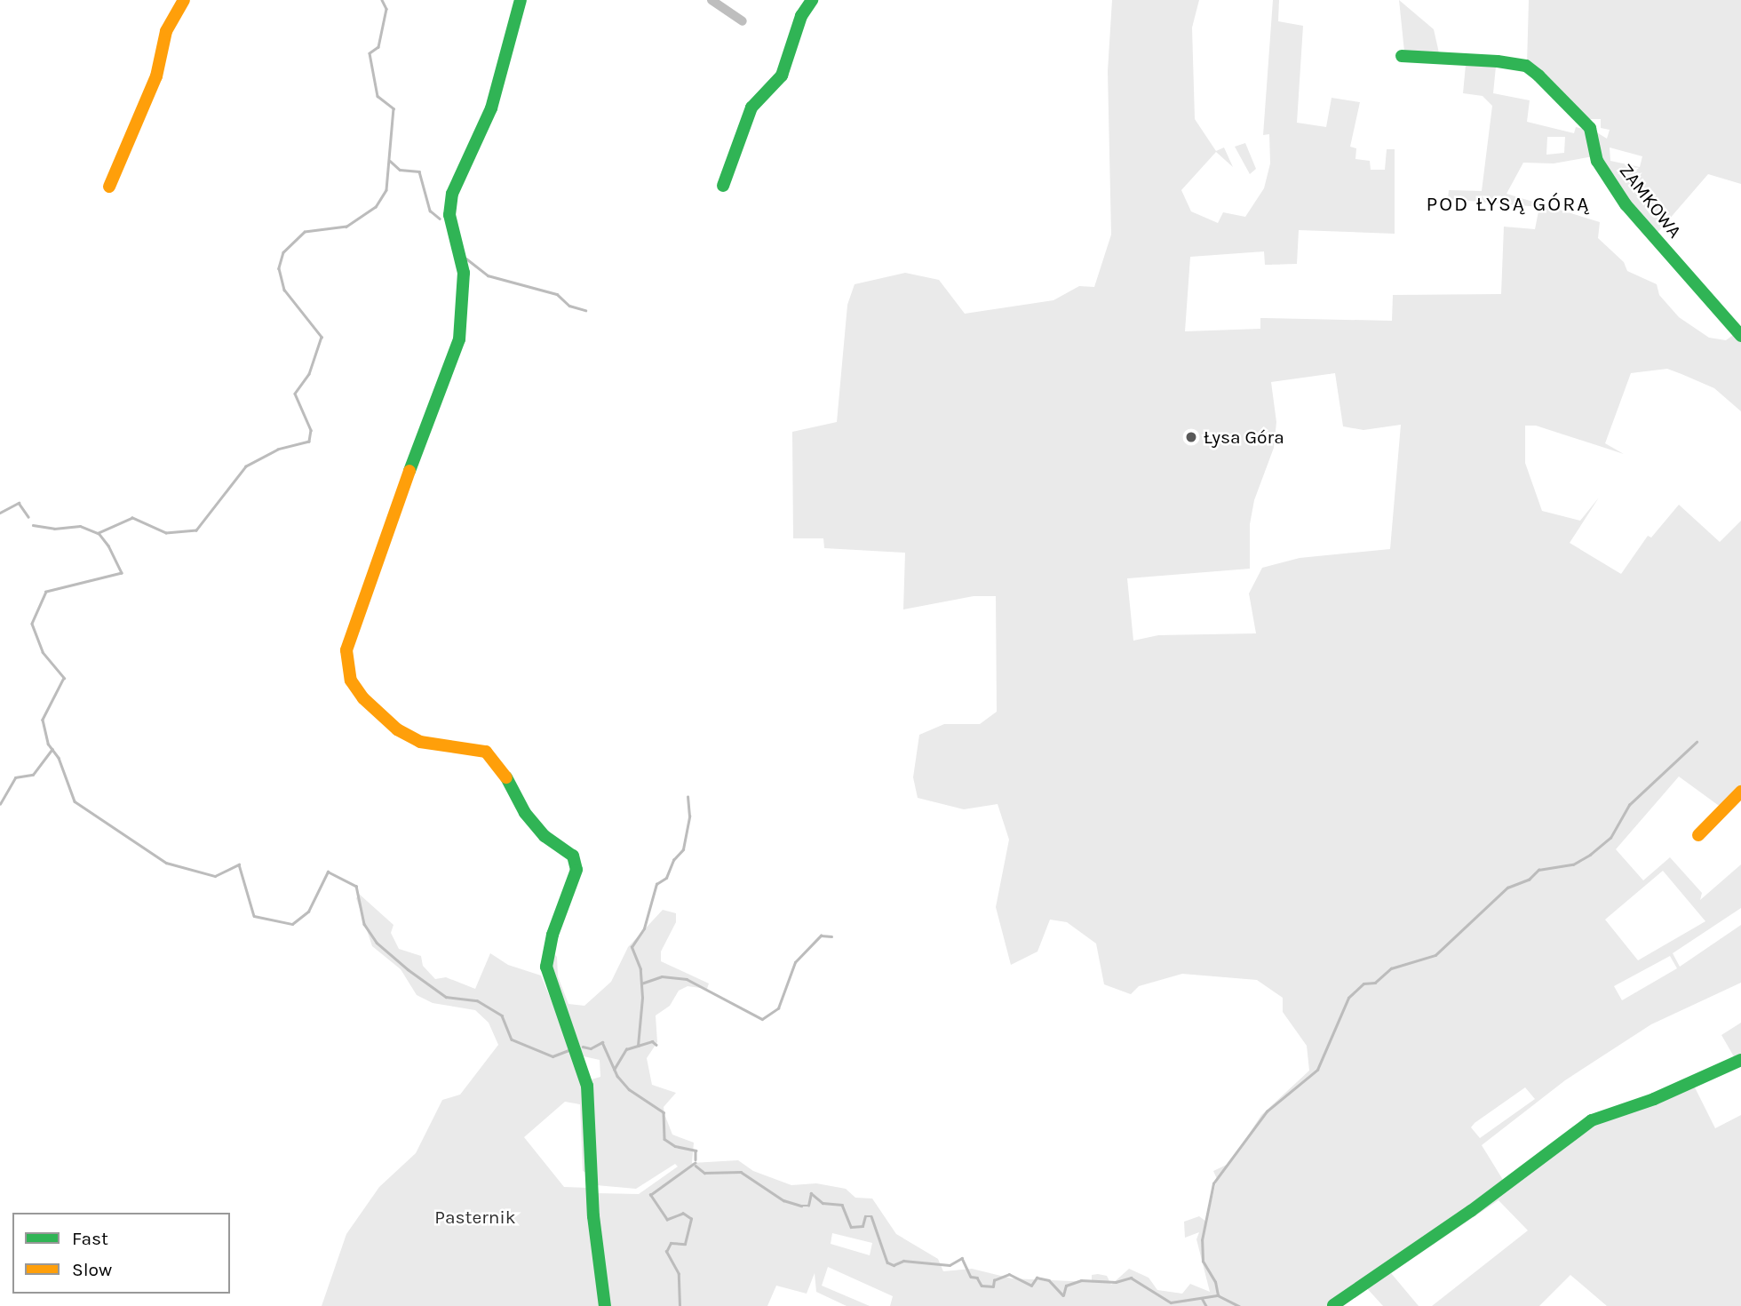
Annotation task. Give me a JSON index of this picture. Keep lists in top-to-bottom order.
{
  "streets": {
    "street": ["ZAMKOWA"]
  },
  "districts": ["POD ŁYSĄ GÓRĄ"],
  "parks": ["Pasternik"],
  "places": ["Łysa Góra"],
  "legend": ["Fast", "Slow"]
}
